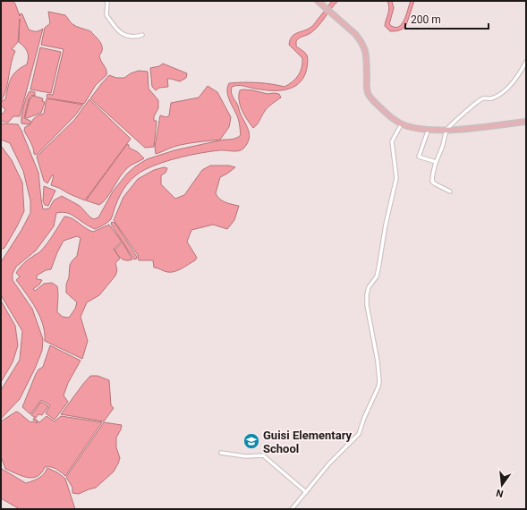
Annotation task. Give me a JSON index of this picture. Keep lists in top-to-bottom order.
{
  "places": {
    "school or university": ["Guisi Elementary School"]
  },
  "scale_bar": "200 m",
  "north": "bottom"
}
